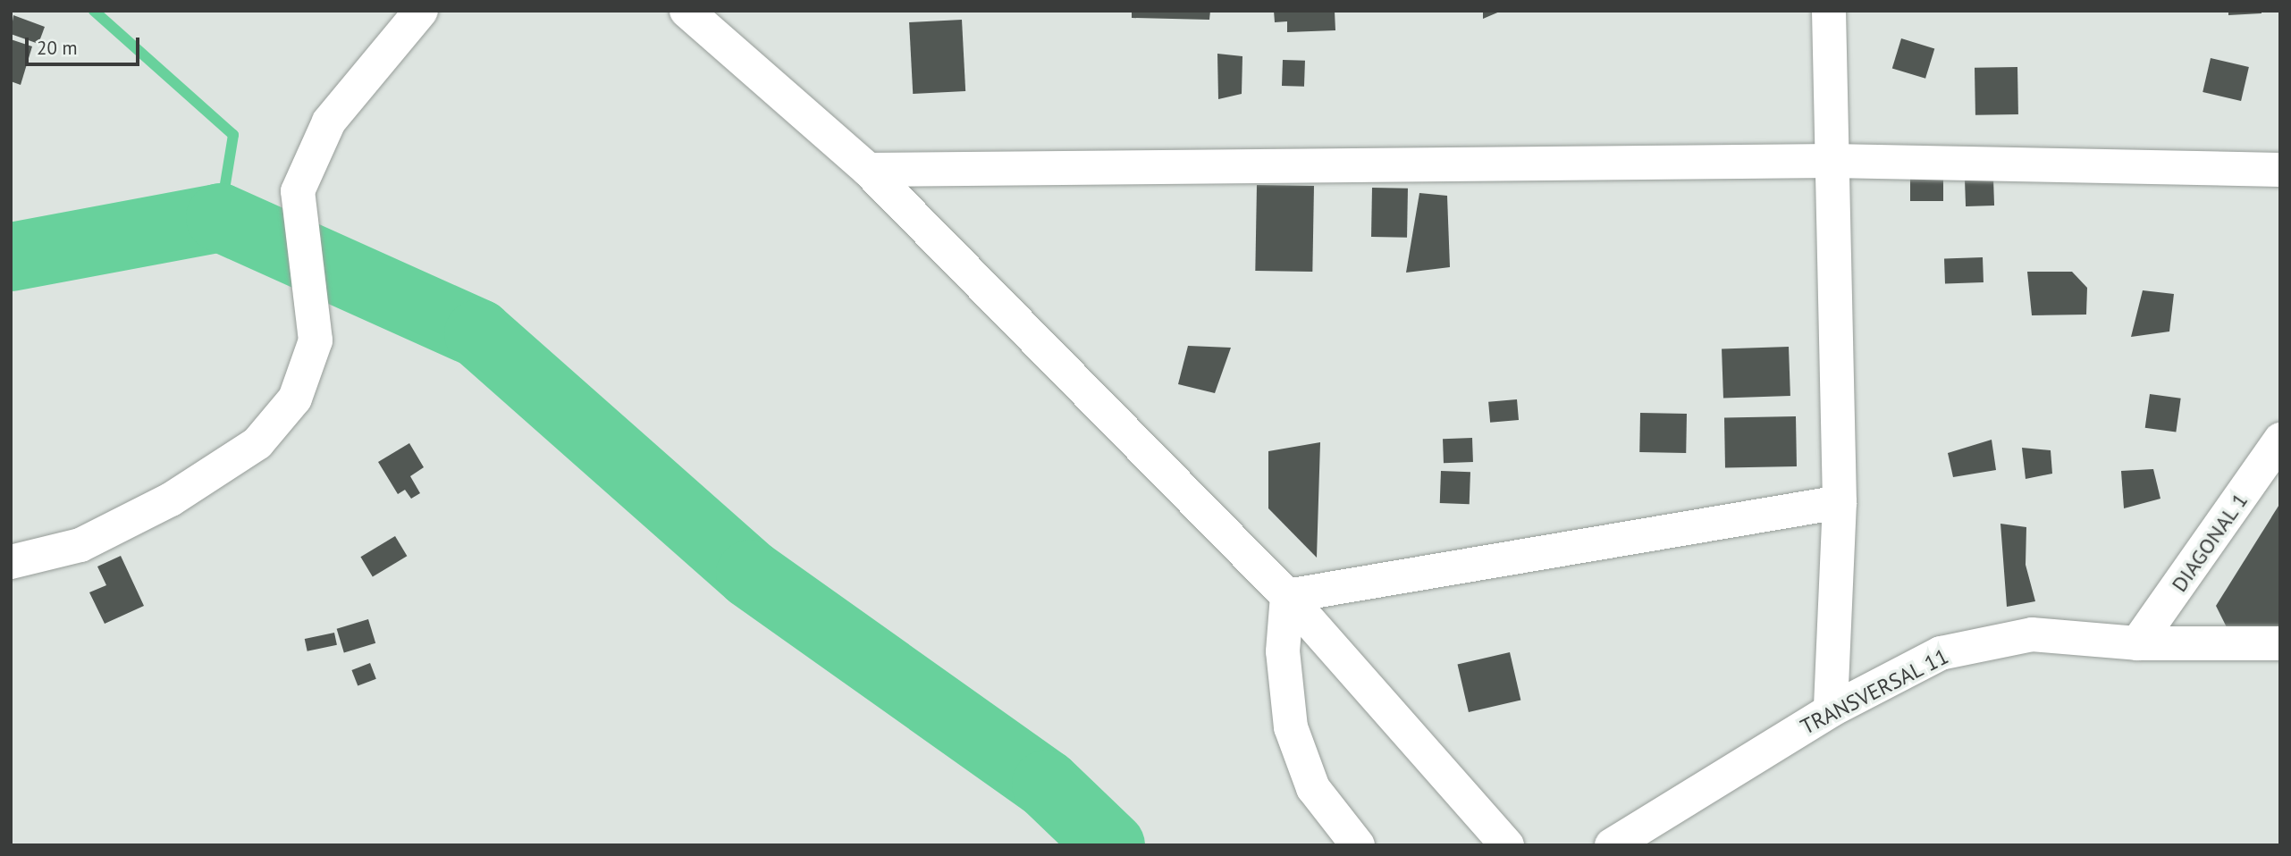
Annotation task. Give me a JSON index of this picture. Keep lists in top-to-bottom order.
{
  "streets": {
    "street": ["DIAGONAL 1", "TRANSVERSAL 11"]
  },
  "crossings": [
    ["DIAGONAL 1", "TRANSVERSAL 11"]
  ],
  "scale_bar": "20 m"
}
